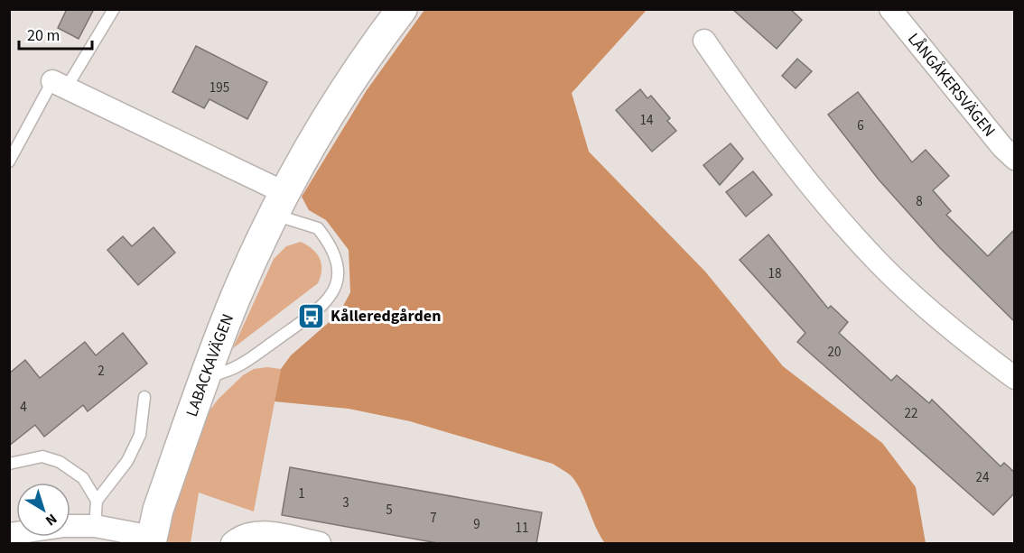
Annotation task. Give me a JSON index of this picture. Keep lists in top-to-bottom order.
{
  "streets": {
    "street": ["LÅNGÅKERSVÄGEN", "LABACKAVÄGEN"]
  },
  "places": {
    "bus stop": ["Kålleredgården"]
  },
  "house_numbers": [
    "195",
    "14",
    "6",
    "8",
    "18",
    "20",
    "2",
    "4",
    "22",
    "24",
    "1",
    "3",
    "5",
    "7",
    "9",
    "11"
  ],
  "scale_bar": "20 m",
  "north": "bottom right"
}
